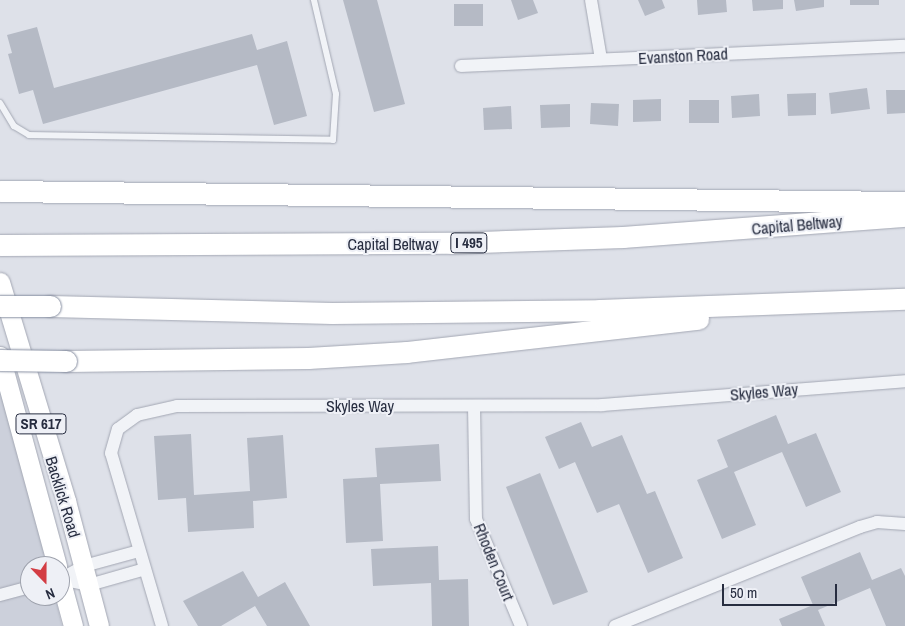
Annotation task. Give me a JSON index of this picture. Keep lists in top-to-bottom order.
{
  "streets": {
    "highway": ["Capital Beltway", "I 495"],
    "main road": ["SR 617", "Backlick Road"],
    "street": ["Evanston Road", "Skyles Way", "Rhoden Court"]
  },
  "crossings": [
    ["Skyles Way", "Rhoden Court"]
  ],
  "scale_bar": "50 m",
  "north": "bottom"
}
